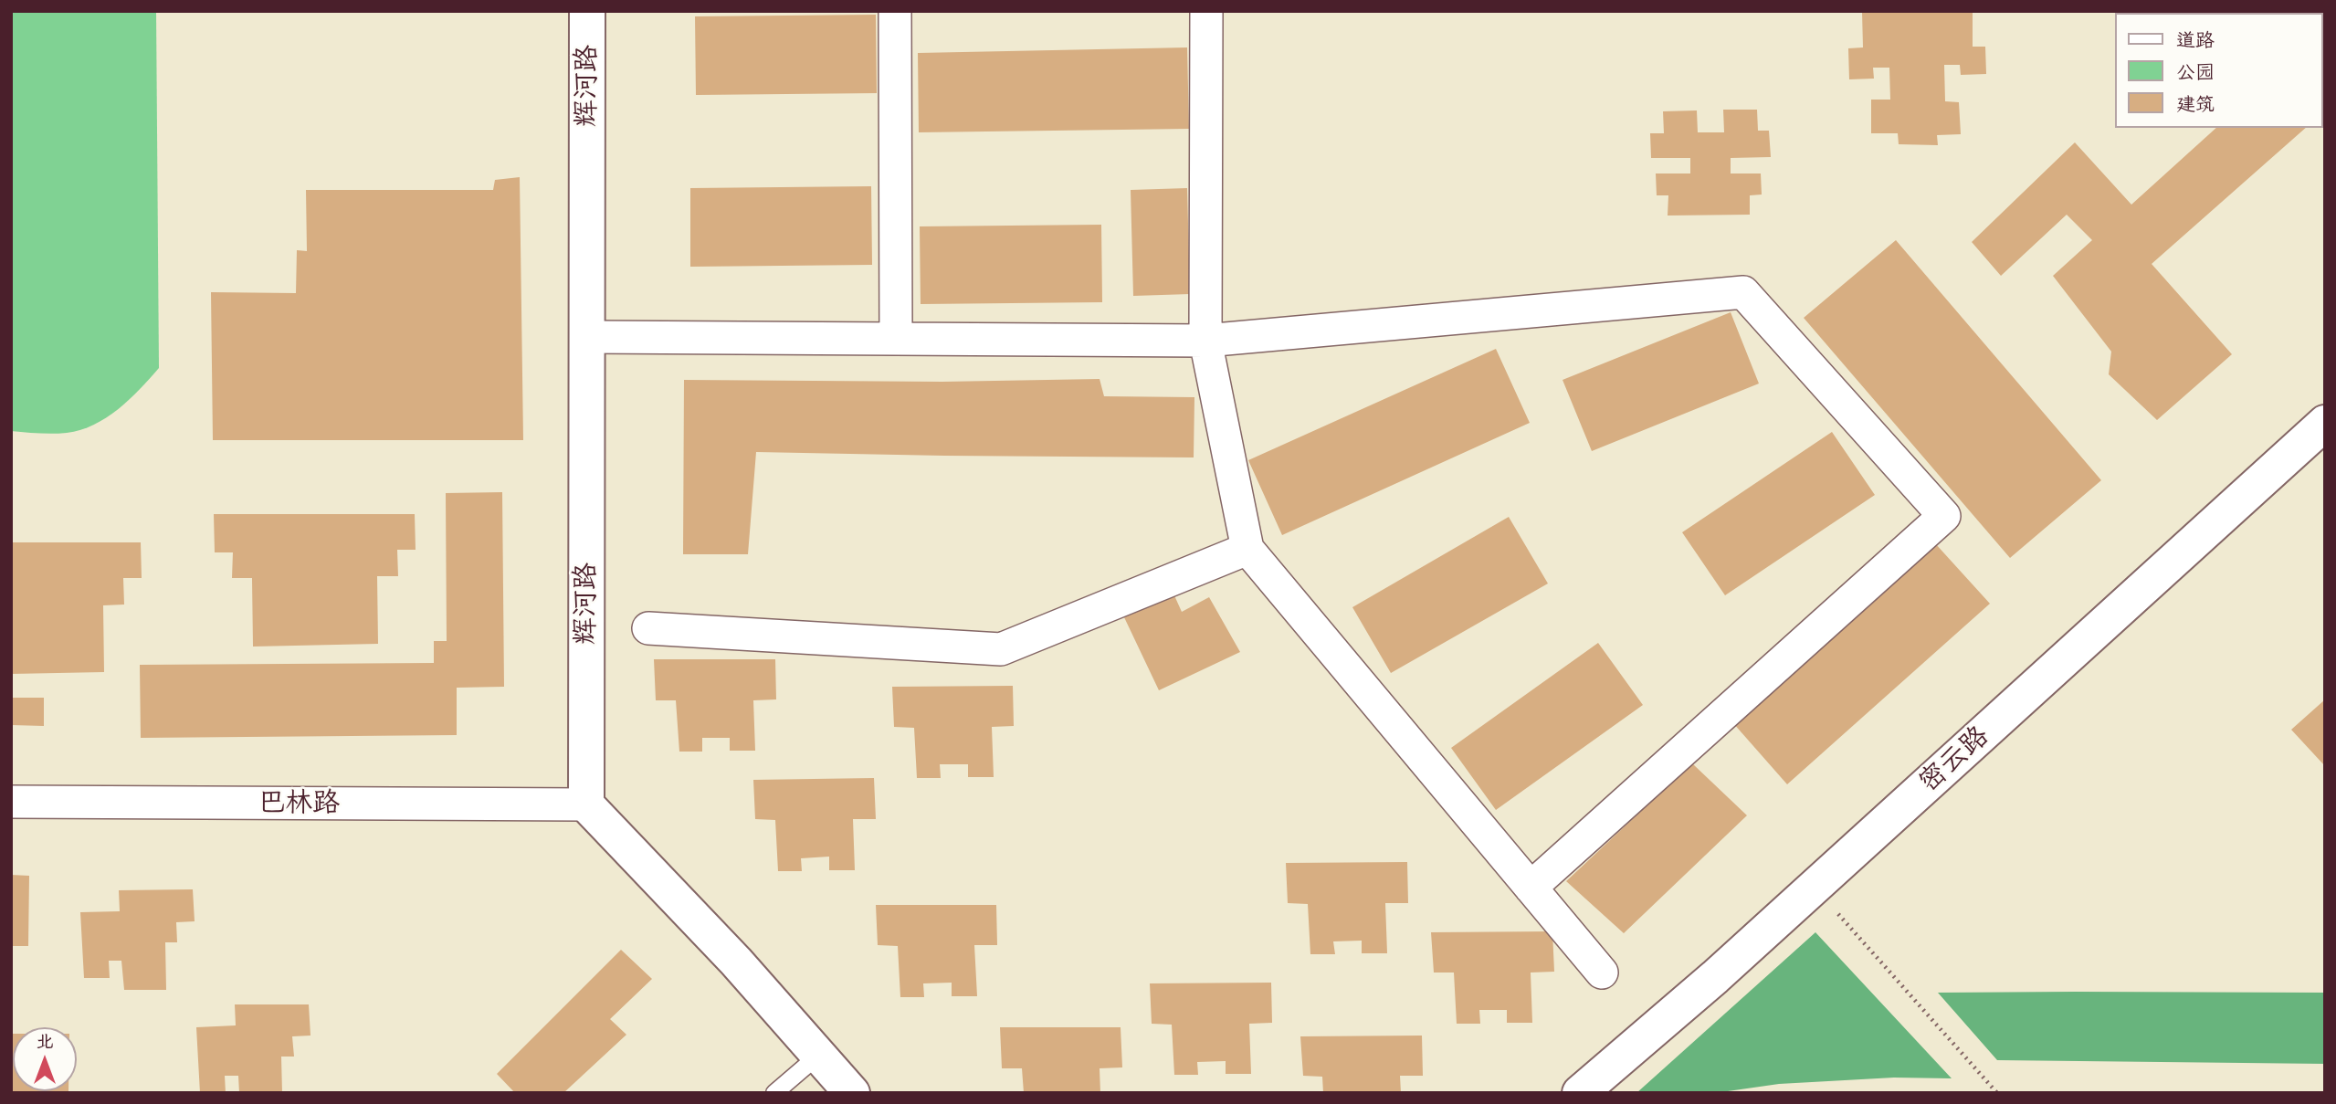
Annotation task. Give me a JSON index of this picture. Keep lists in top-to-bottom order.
{
  "streets": {
    "street": ["辉河路", "密云路", "巴林路"]
  },
  "crossings": [
    ["辉河路", "巴林路"]
  ],
  "legend": ["道路", "公园", "建筑"],
  "north": "top"
}
